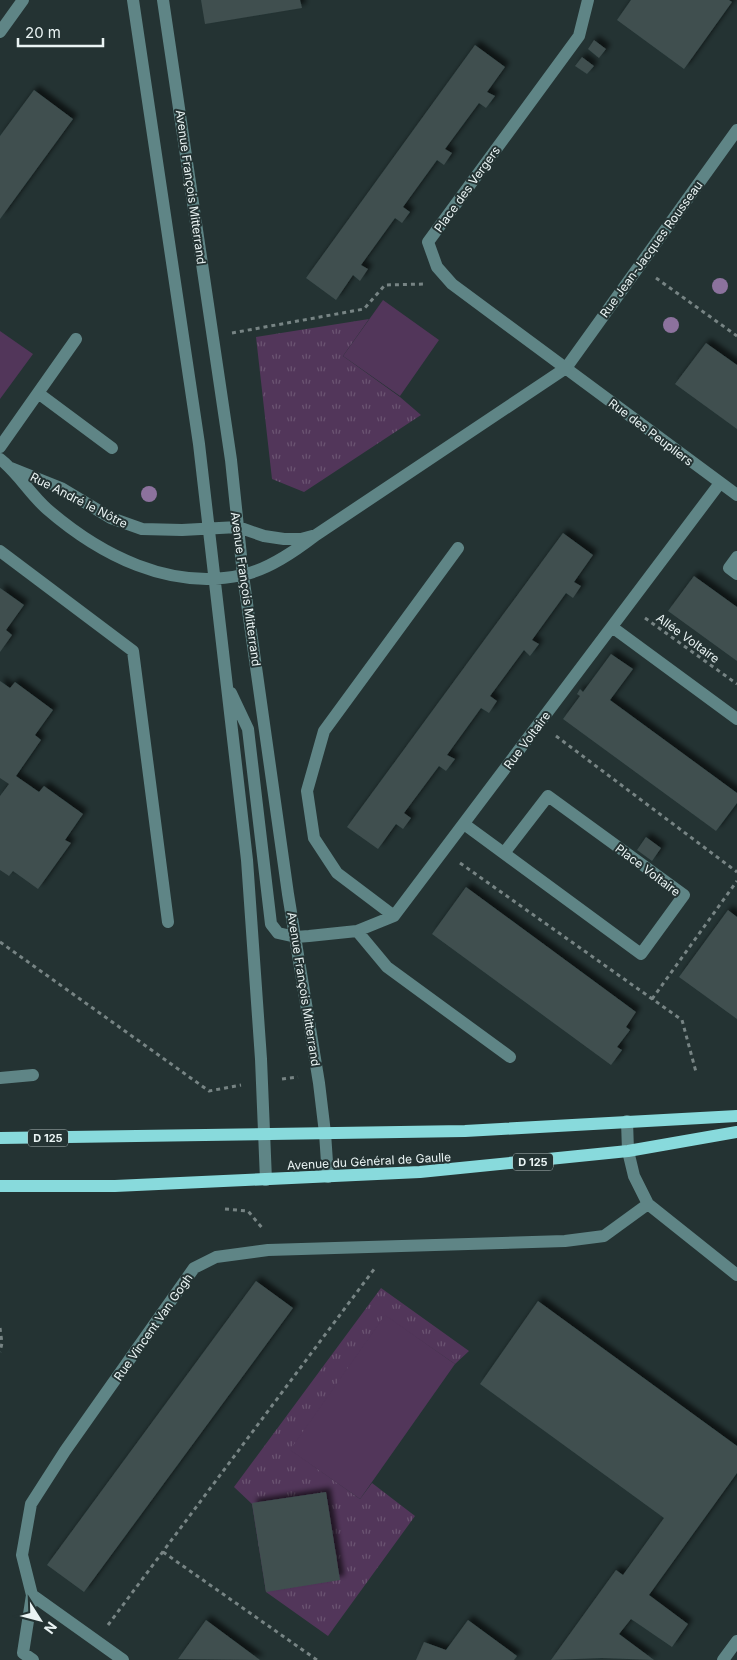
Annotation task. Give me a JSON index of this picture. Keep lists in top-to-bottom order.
{
  "streets": {
    "main road": ["D 125", "Avenue du Général de Gaulle"],
    "street": [
      "Avenue François Mitterrand",
      "Place des Vergers",
      "Rue Jean-Jacques Rousseau",
      "Rue des Peupliers",
      "Rue André le Nôtre",
      "Rue Voltaire",
      "Place Voltaire",
      "Rue Vincent Van Gogh"
    ],
    "path": ["Allée Voltaire"]
  },
  "crossings": [
    ["Avenue François Mitterrand", "Rue André le Nôtre"],
    ["Avenue François Mitterrand", "Rue Voltaire"],
    ["Avenue François Mitterrand", "Avenue du Général de Gaulle"],
    ["Place des Vergers", "Rue Jean-Jacques Rousseau"],
    ["Place des Vergers", "Rue des Peupliers"],
    ["Place des Vergers", "Rue André le Nôtre"],
    ["Rue Jean-Jacques Rousseau", "Rue des Peupliers"],
    ["Rue Jean-Jacques Rousseau", "Rue André le Nôtre"],
    ["Rue des Peupliers", "Rue André le Nôtre"],
    ["Rue des Peupliers", "Rue Voltaire"],
    ["Allée Voltaire", "Rue Voltaire"],
    ["Rue Voltaire", "Place Voltaire"]
  ],
  "scale_bar": "20 m",
  "north": "bottom right"
}
